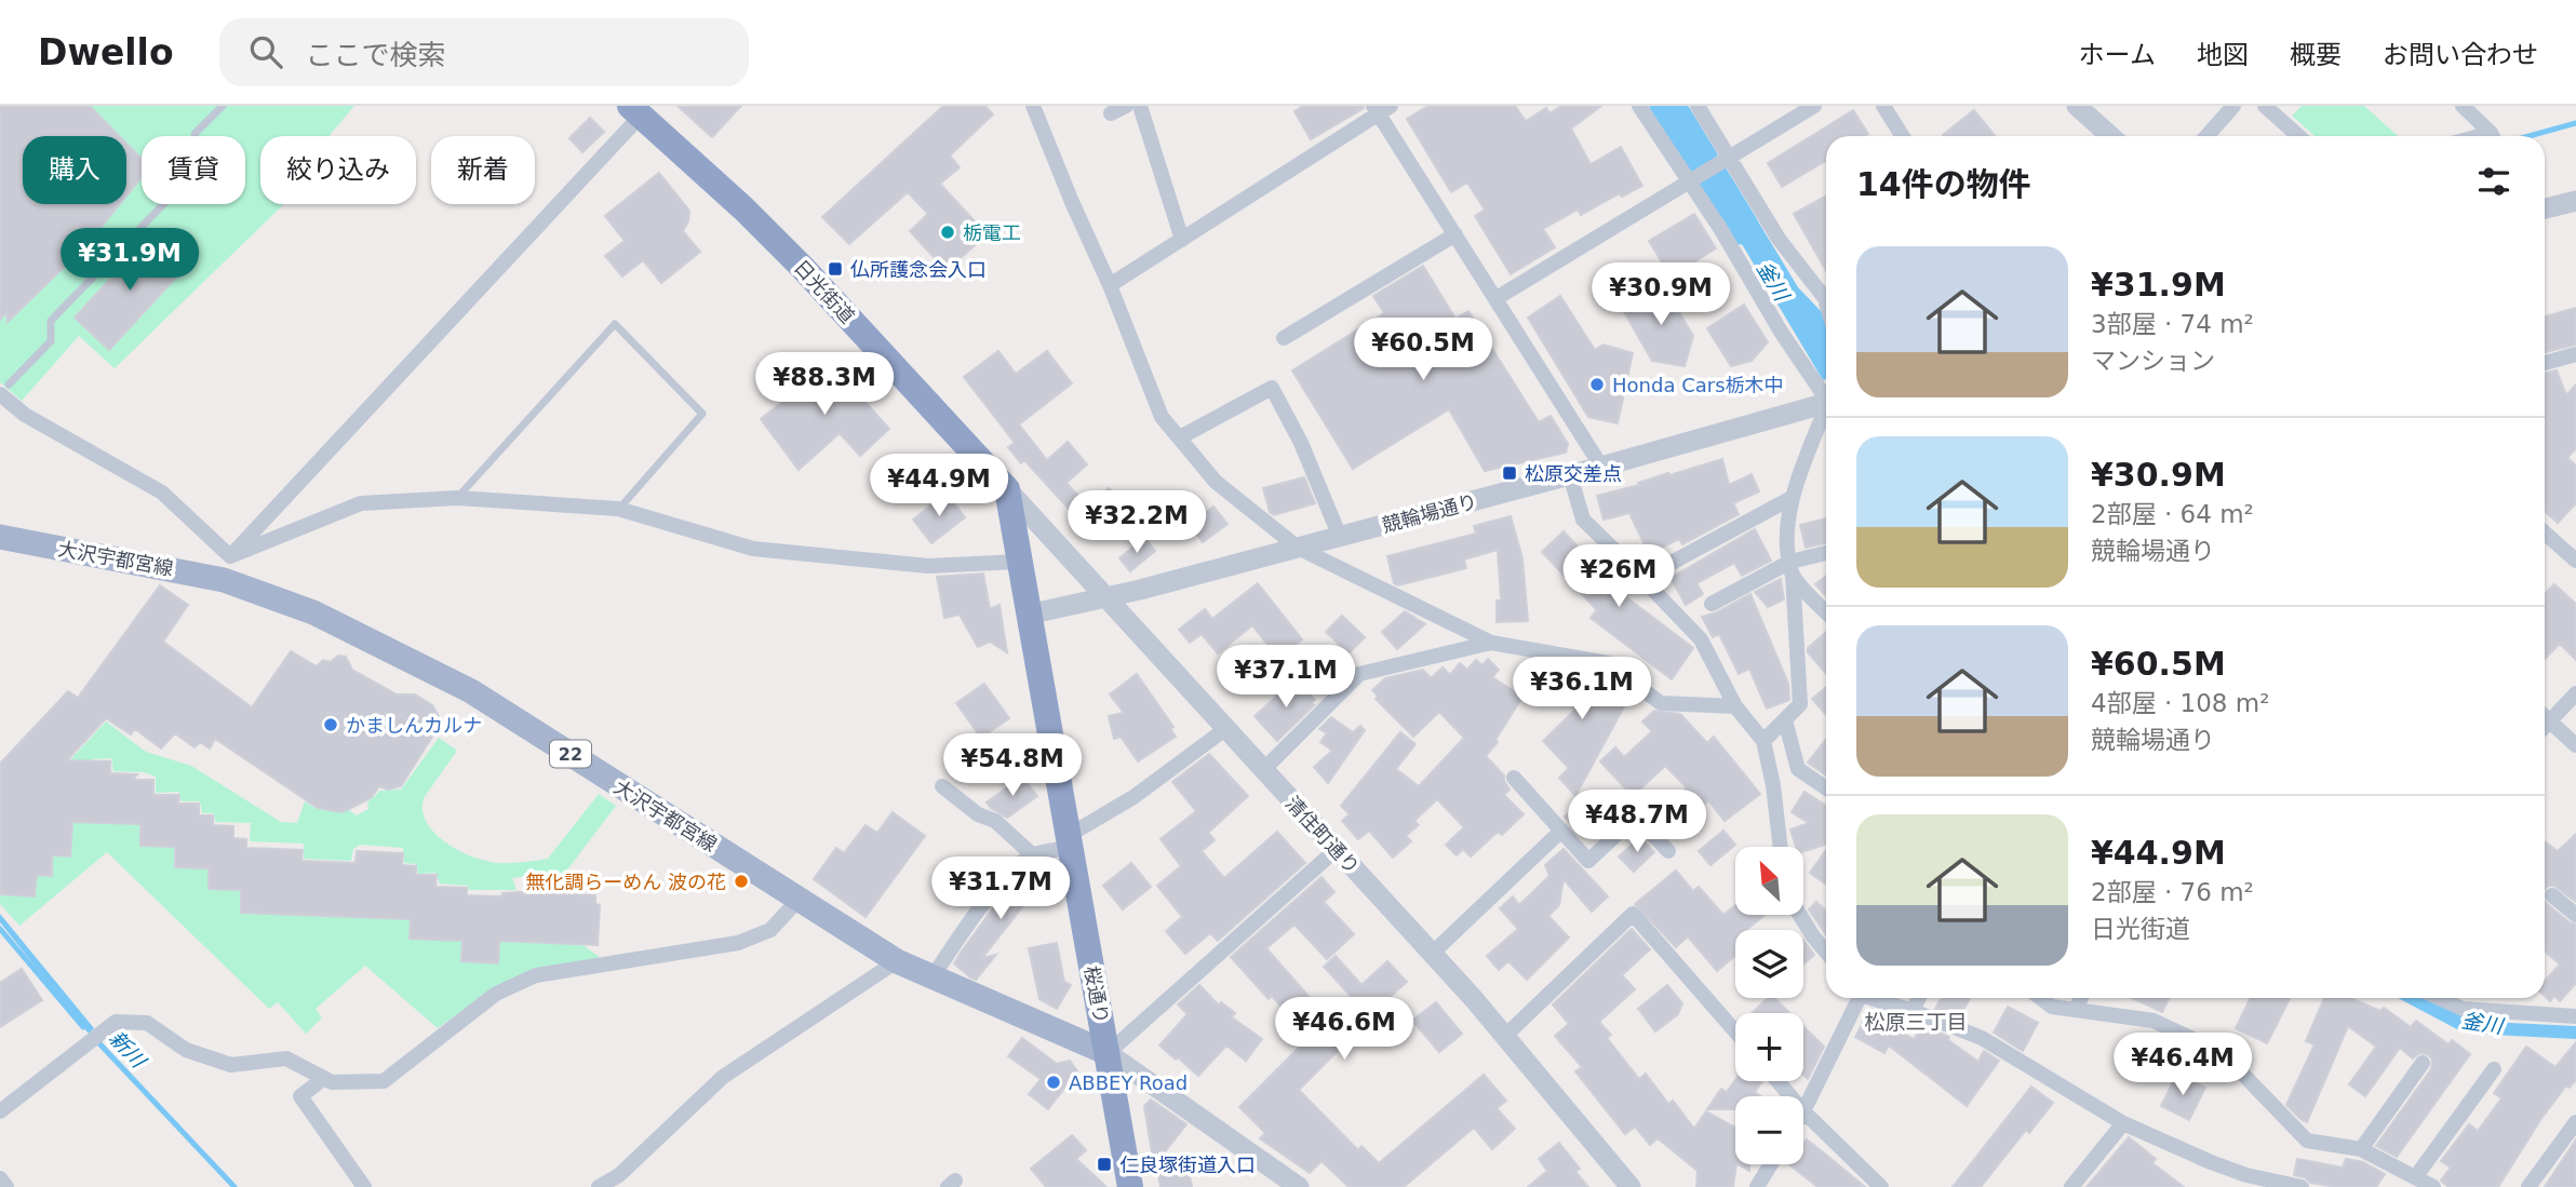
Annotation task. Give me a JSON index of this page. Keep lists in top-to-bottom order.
{
  "streets": {
    "highway": ["日光街道", "桜通り"],
    "main road": ["大沢宇都宮線", "22"],
    "street": ["競輪場通り", "清住町通り"]
  },
  "crossings": [
    ["日光街道", "清住町通り"],
    ["日光街道", "桜通り"],
    ["競輪場通り", "清住町通り"],
    ["競輪場通り", "桜通り"],
    ["大沢宇都宮線", "桜通り"],
    ["清住町通り", "桜通り"]
  ],
  "districts": ["松原三丁目"],
  "water": ["釜川", "新川"],
  "places": {
    "other": [
      "栃電工",
      "Honda Cars栃木中",
      "かましんカルナ",
      "無化調らーめん 波の花",
      "ABBEY Road"
    ],
    "transit": ["仏所護念会入口", "松原交差点", "仁良塚街道入口"]
  },
  "north": "top left",
  "page": {
    "header": "Dwello",
    "search": "ここで検索",
    "nav": [
      "ホーム",
      "地図",
      "概要",
      "お問い合わせ"
    ],
    "chip": [
      "購入",
      "賃貸",
      "絞り込み",
      "新着"
    ],
    "heading": "14件の物件",
    "list": [
      {
        "name": "¥31.9M",
        "note": "3部屋 · 74 m² · マンション"
      },
      {
        "name": "¥30.9M",
        "note": "2部屋 · 64 m² · 競輪場通り"
      },
      {
        "name": "¥60.5M",
        "note": "4部屋 · 108 m² · 競輪場通り"
      },
      {
        "name": "¥44.9M",
        "note": "2部屋 · 76 m² · 日光街道"
      }
    ],
    "price": [
      "¥31.9M",
      "¥30.9M",
      "¥60.5M",
      "¥88.3M",
      "¥44.9M",
      "¥32.2M",
      "¥26M",
      "¥37.1M",
      "¥36.1M",
      "¥54.8M",
      "¥48.7M",
      "¥31.7M",
      "¥46.6M",
      "¥46.4M"
    ],
    "map_buttons": ["+", "−"]
  }
}
